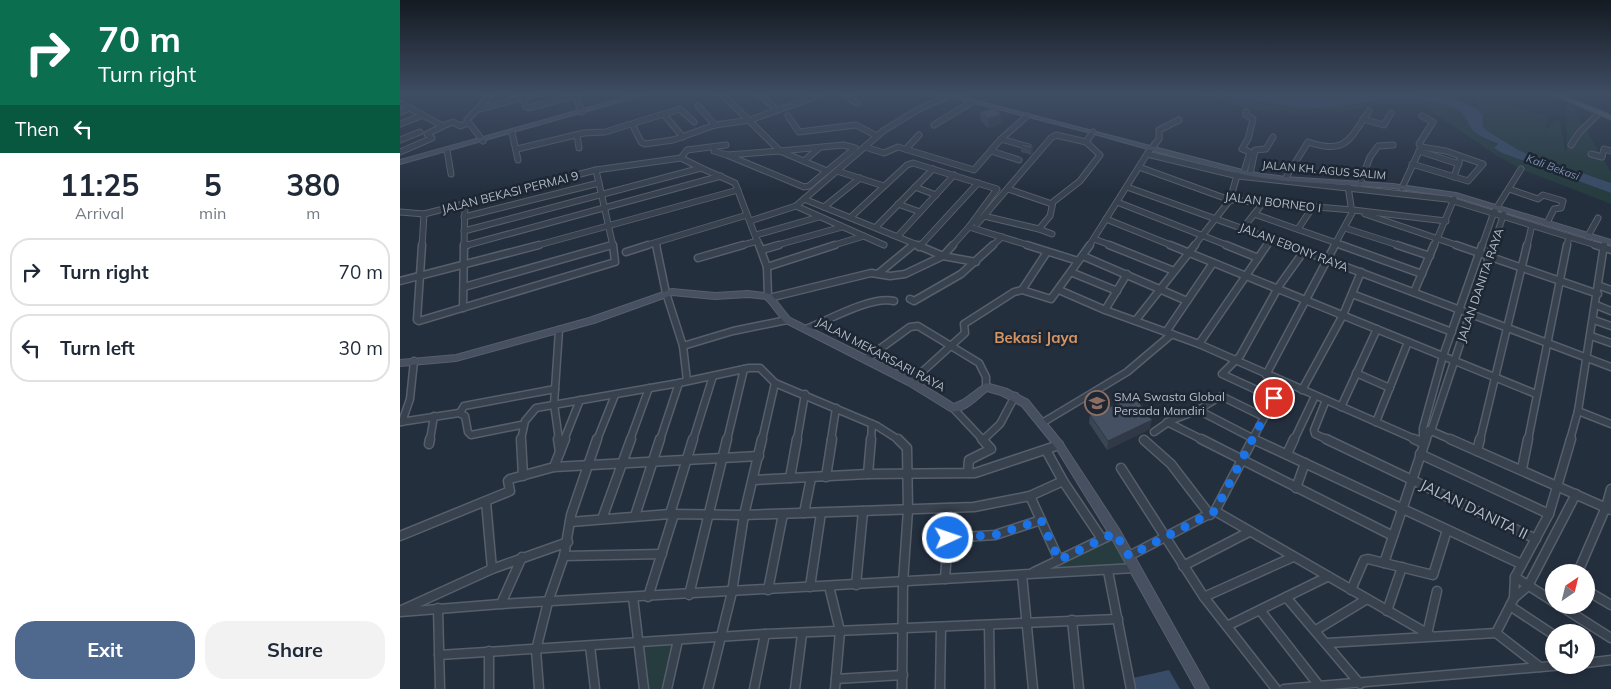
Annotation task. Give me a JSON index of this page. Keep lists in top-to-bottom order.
{
  "streets": {
    "street": [
      "JALAN KH. AGUS SALIM",
      "JALAN BEKASI PERMAI 9",
      "JALAN BORNEO I",
      "JALAN EBONY RAYA",
      "JALAN DANITA RAYA",
      "JALAN MEKARSARI RAYA",
      "JALAN DANITA II"
    ]
  },
  "crossings": [
    ["JALAN KH. AGUS SALIM", "JALAN DANITA RAYA"],
    ["JALAN EBONY RAYA", "JALAN DANITA RAYA"]
  ],
  "districts": ["Bekasi Jaya"],
  "water": ["Kali Bekasi"],
  "places": {
    "school or university": ["SMA Swasta Global Persada Mandiri"]
  },
  "north": "top right",
  "page": {
    "turn": ["70 m", "Turn right"],
    "then": "Then",
    "eta": [
      "11:25",
      "Arrival",
      "5",
      "min",
      "380",
      "m"
    ],
    "list": [
      {
        "name": "Turn right",
        "value": "70 m"
      },
      {
        "name": "Turn left",
        "value": "30 m"
      }
    ],
    "buttons": ["Exit", "Share"]
  }
}
